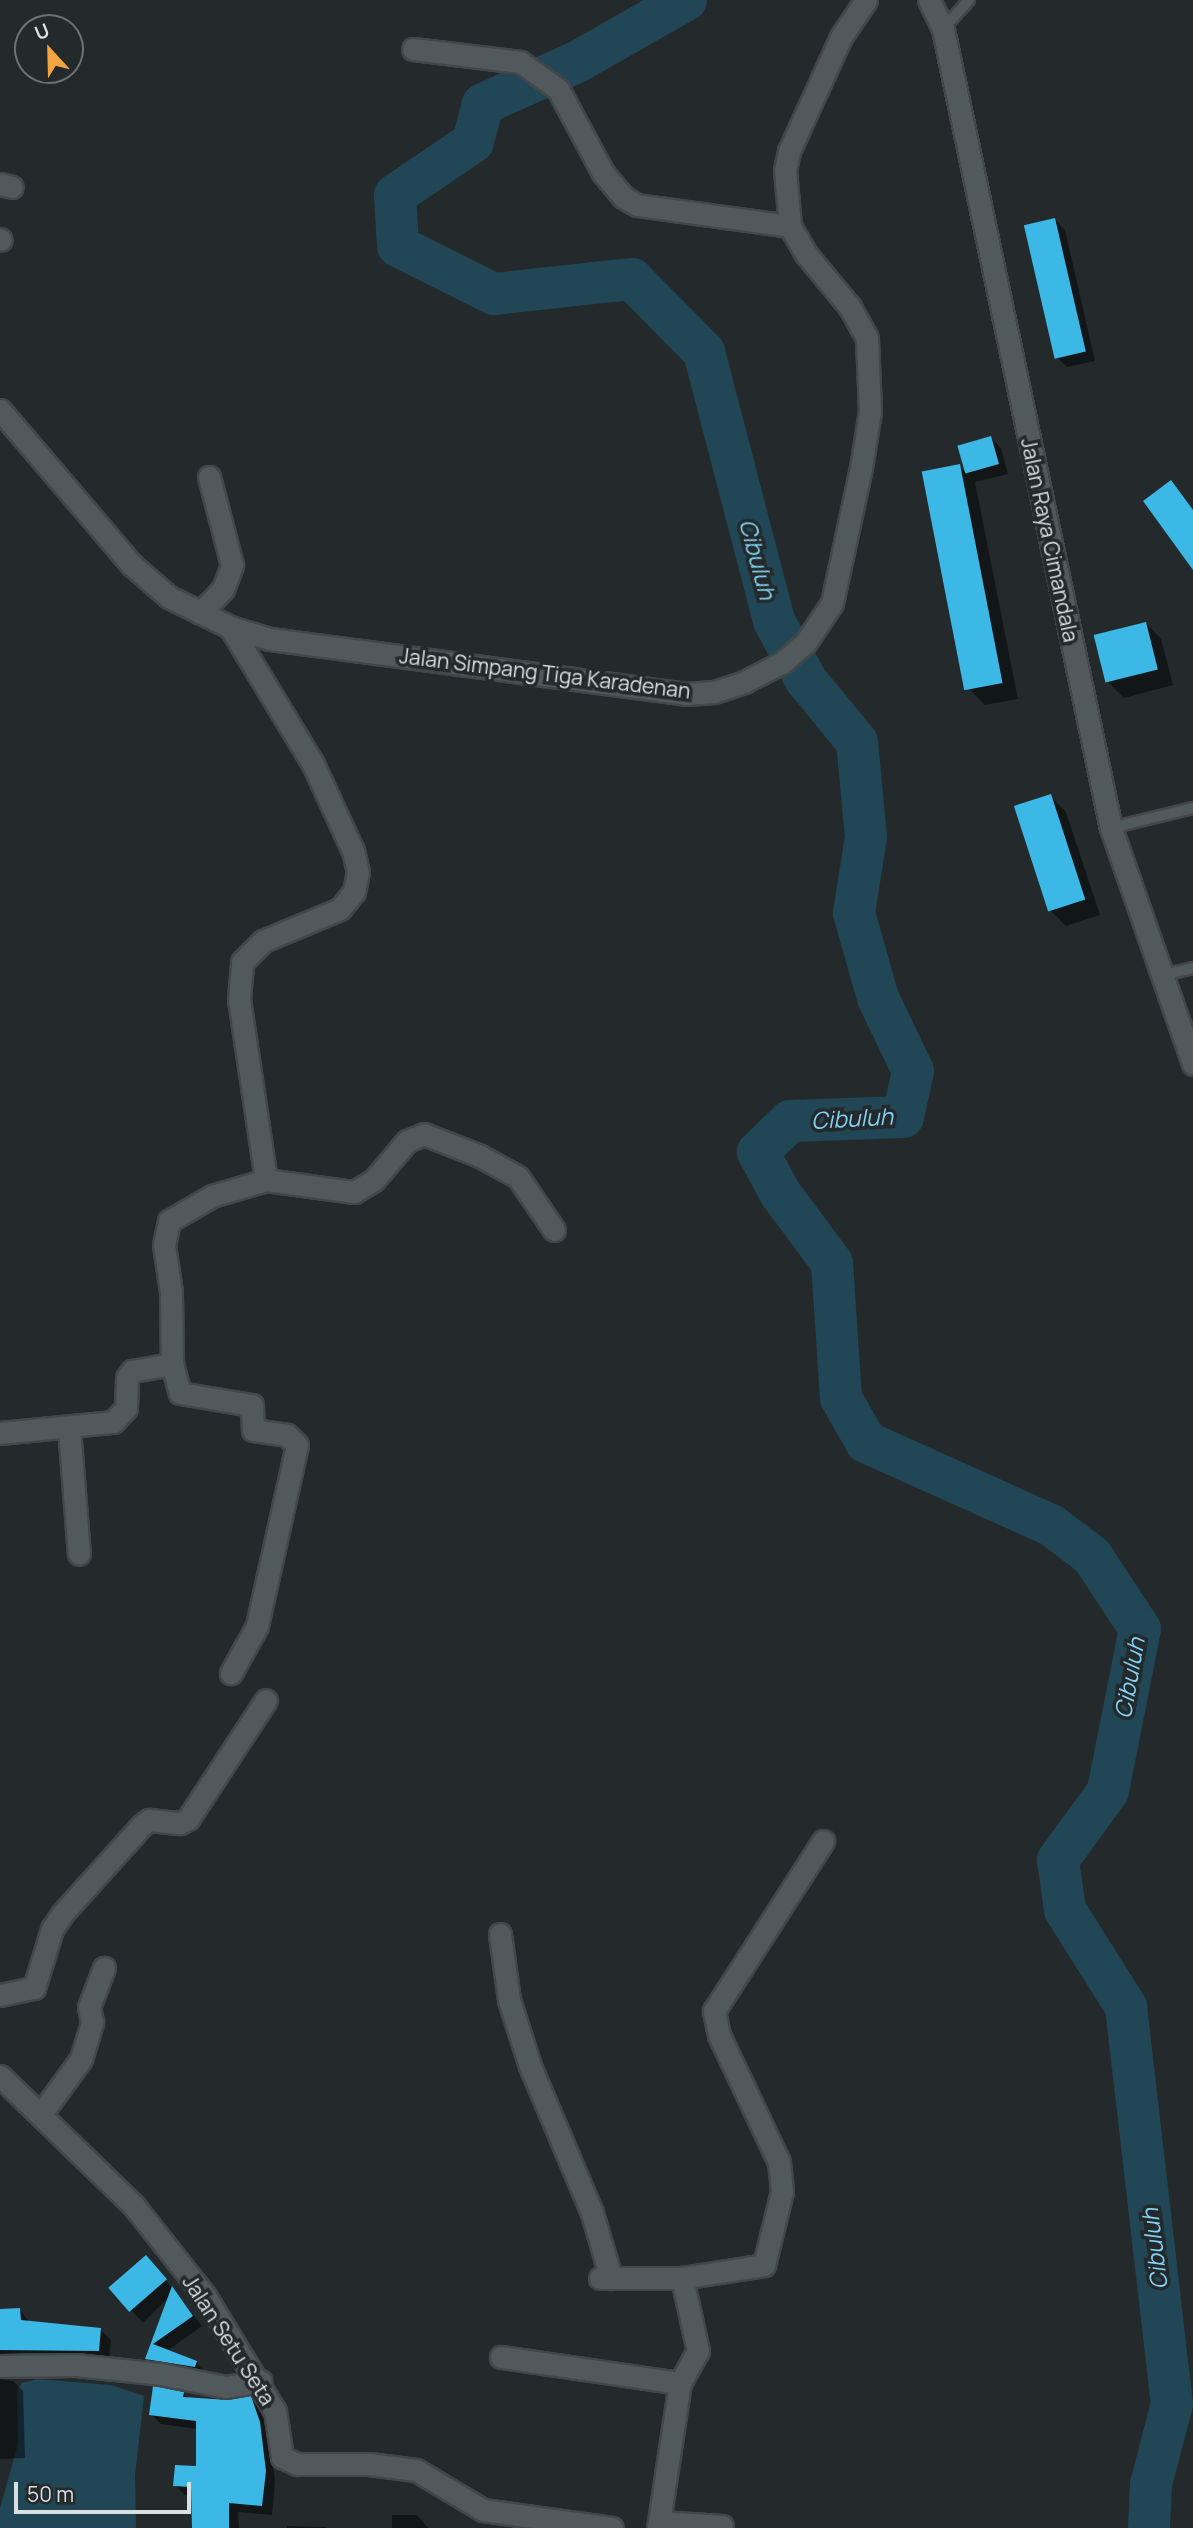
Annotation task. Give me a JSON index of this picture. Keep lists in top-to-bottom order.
{
  "streets": {
    "street": ["Jalan Raya Cimandala", "Jalan Simpang Tiga Karadenan", "Jalan Setu Seta"]
  },
  "water": ["Cibuluh"],
  "scale_bar": "50 m",
  "north": "top"
}
